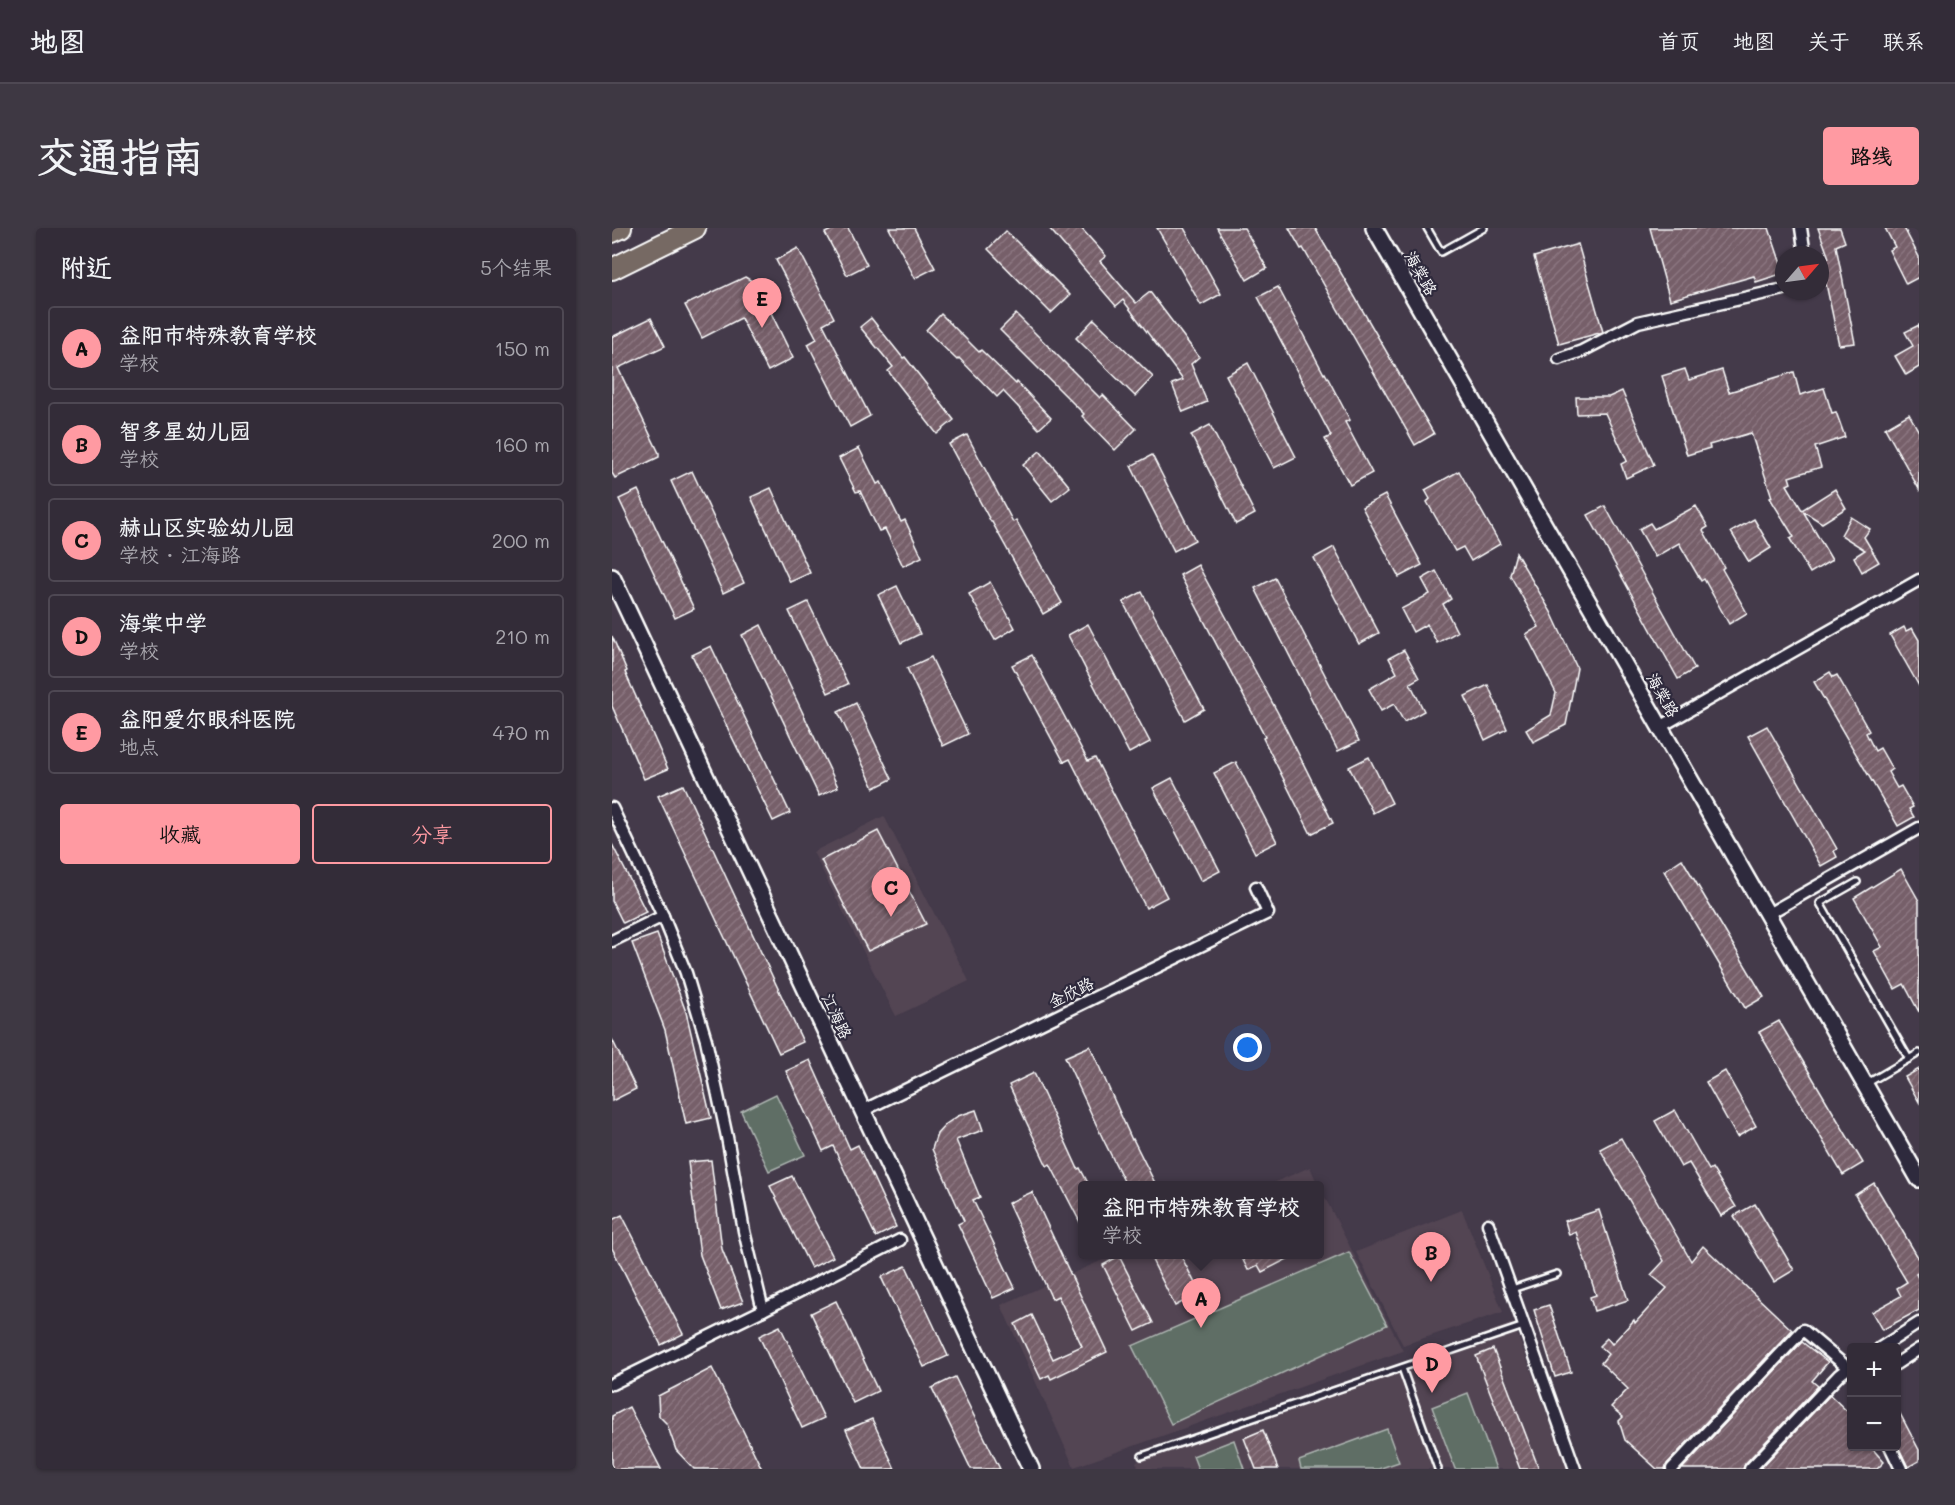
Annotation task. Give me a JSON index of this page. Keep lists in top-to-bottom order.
{
  "streets": {
    "street": ["海棠路", "金欣路", "江海路"]
  },
  "crossings": [
    ["金欣路", "江海路"]
  ],
  "north": "top right",
  "page": {
    "header": "地图",
    "nav": [
      "首页",
      "地图",
      "关于",
      "联系"
    ],
    "buttons": [
      "路线",
      ["收藏", "分享"]
    ],
    "title": "交通指南",
    "heading": ["附近", "5个结果"],
    "pins": [
      "E",
      "C",
      "B",
      "A",
      "D"
    ],
    "list": [
      {
        "mark": "A",
        "name": "益阳市特殊教育学校",
        "note": "学校",
        "value": "150 m"
      },
      {
        "mark": "B",
        "name": "智多星幼儿园",
        "note": "学校",
        "value": "160 m"
      },
      {
        "mark": "C",
        "name": "赫山区实验幼儿园",
        "note": "学校 · 江海路",
        "value": "200 m"
      },
      {
        "mark": "D",
        "name": "海棠中学",
        "note": "学校",
        "value": "210 m"
      },
      {
        "mark": "E",
        "name": "益阳爱尔眼科医院",
        "note": "地点",
        "value": "470 m"
      }
    ],
    "popup": ["益阳市特殊教育学校", "学校"],
    "map_buttons": ["+", "−"]
  }
}
